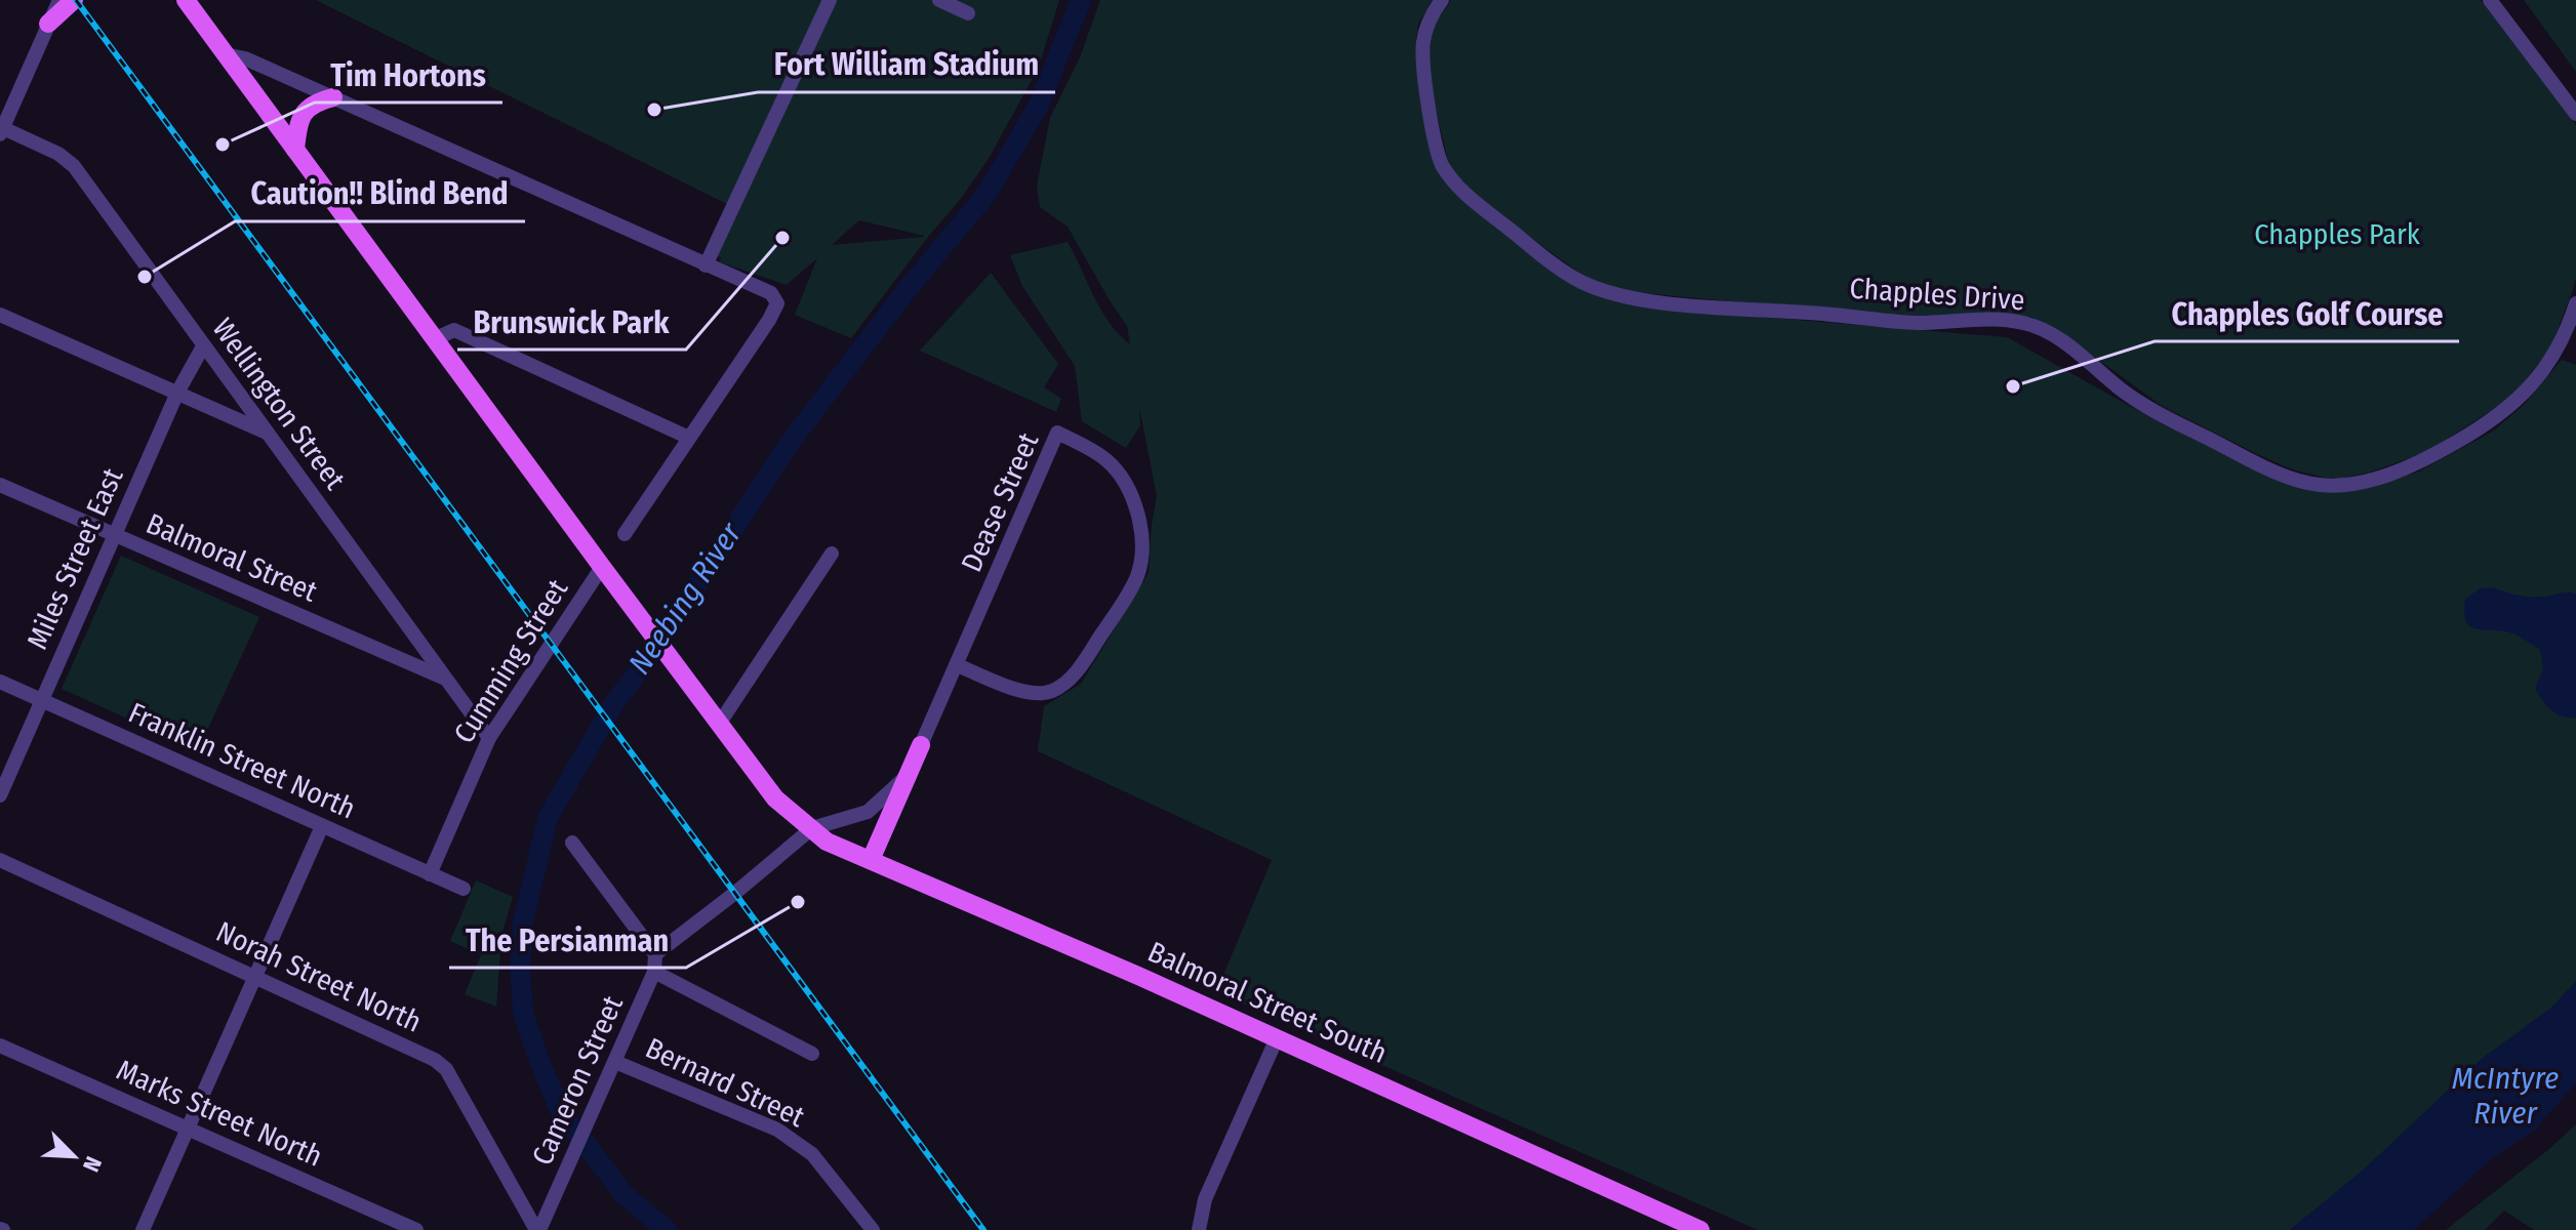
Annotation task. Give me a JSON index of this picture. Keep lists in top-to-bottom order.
{
  "streets": {
    "main road": ["Balmoral Street South"],
    "street": [
      "Chapples Drive",
      "Wellington Street",
      "Dease Street",
      "Balmoral Street",
      "Miles Street East",
      "Cumming Street",
      "Franklin Street North",
      "Norah Street North",
      "Cameron Street",
      "Bernard Street",
      "Marks Street North"
    ]
  },
  "crossings": [
    ["Wellington Street", "Balmoral Street"],
    ["Wellington Street", "Miles Street East"],
    ["Wellington Street", "Cumming Street"],
    ["Dease Street", "Balmoral Street South"],
    ["Balmoral Street", "Miles Street East"],
    ["Miles Street East", "Franklin Street North"],
    ["Cumming Street", "Franklin Street North"],
    ["Cumming Street", "Balmoral Street South"],
    ["Norah Street North", "Cameron Street"],
    ["Cameron Street", "Bernard Street"]
  ],
  "water": ["Neebing River", "McIntyre River"],
  "parks": ["Chapples Park"],
  "places": [
    "Fort William Stadium",
    "Tim Hortons",
    "Brunswick Park",
    "Caution!! Blind Bend",
    "Chapples Golf Course",
    "The Persianman"
  ],
  "north": "bottom right"
}
